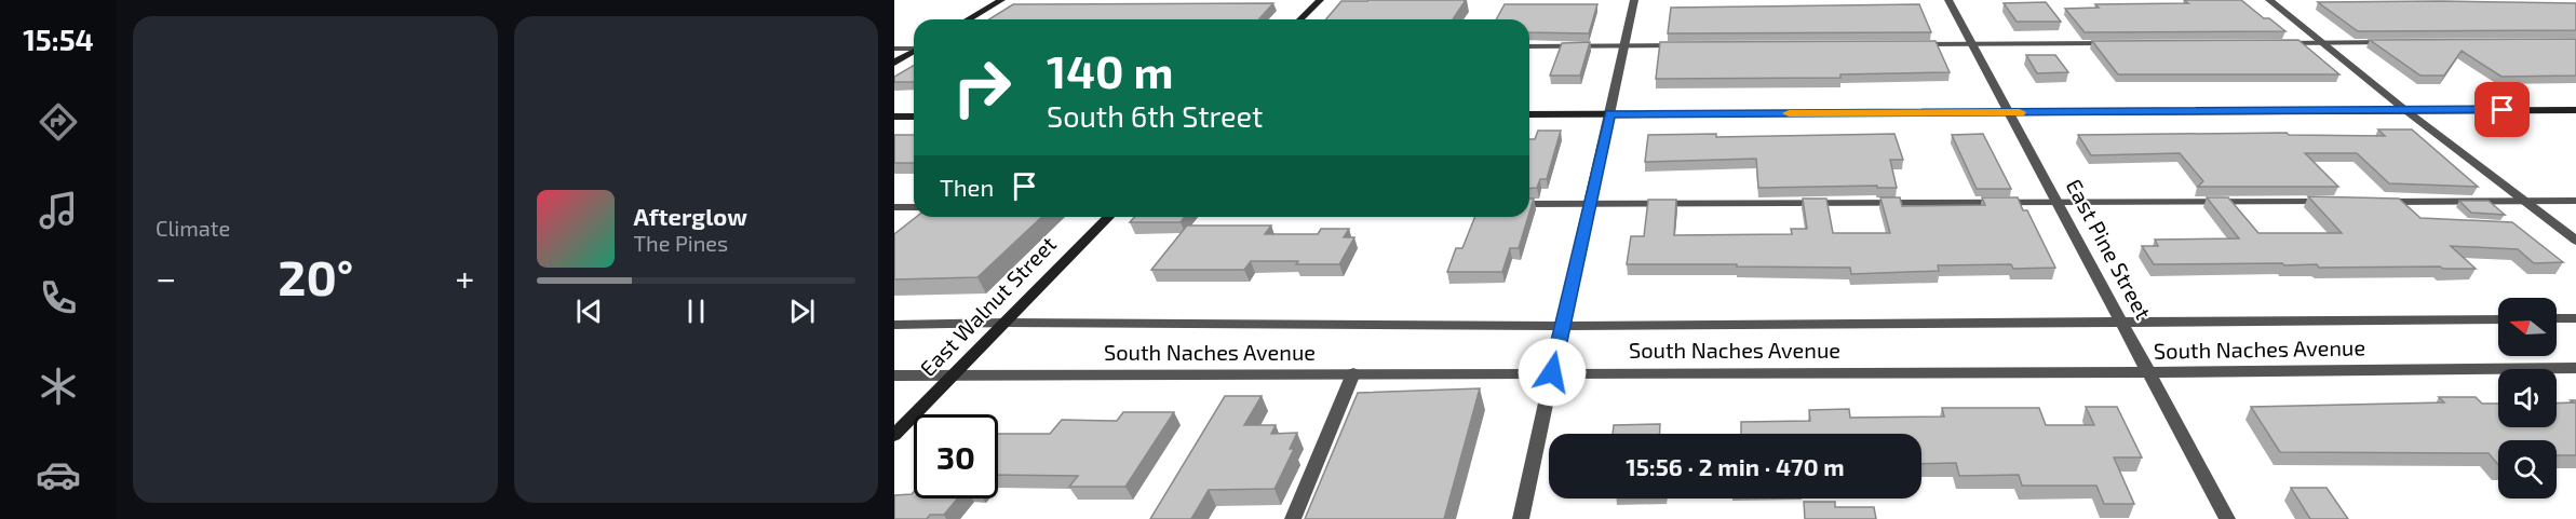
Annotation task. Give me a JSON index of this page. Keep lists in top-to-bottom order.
{
  "streets": {
    "street": ["East Pine Street", "East Walnut Street", "South Naches Avenue"]
  },
  "crossings": [
    ["East Pine Street", "South Naches Avenue"],
    ["East Walnut Street", "South Naches Avenue"]
  ],
  "north": "left",
  "page": {
    "tabs": "15:54",
    "tile": "Climate",
    "turn": ["140 m", "South 6th Street"],
    "then": "Then",
    "song": ["Afterglow", "The Pines"],
    "heat": ["−", "20°", "+"],
    "limit": "30",
    "trip": "15:56 · 2 min · 470 m"
  }
}
